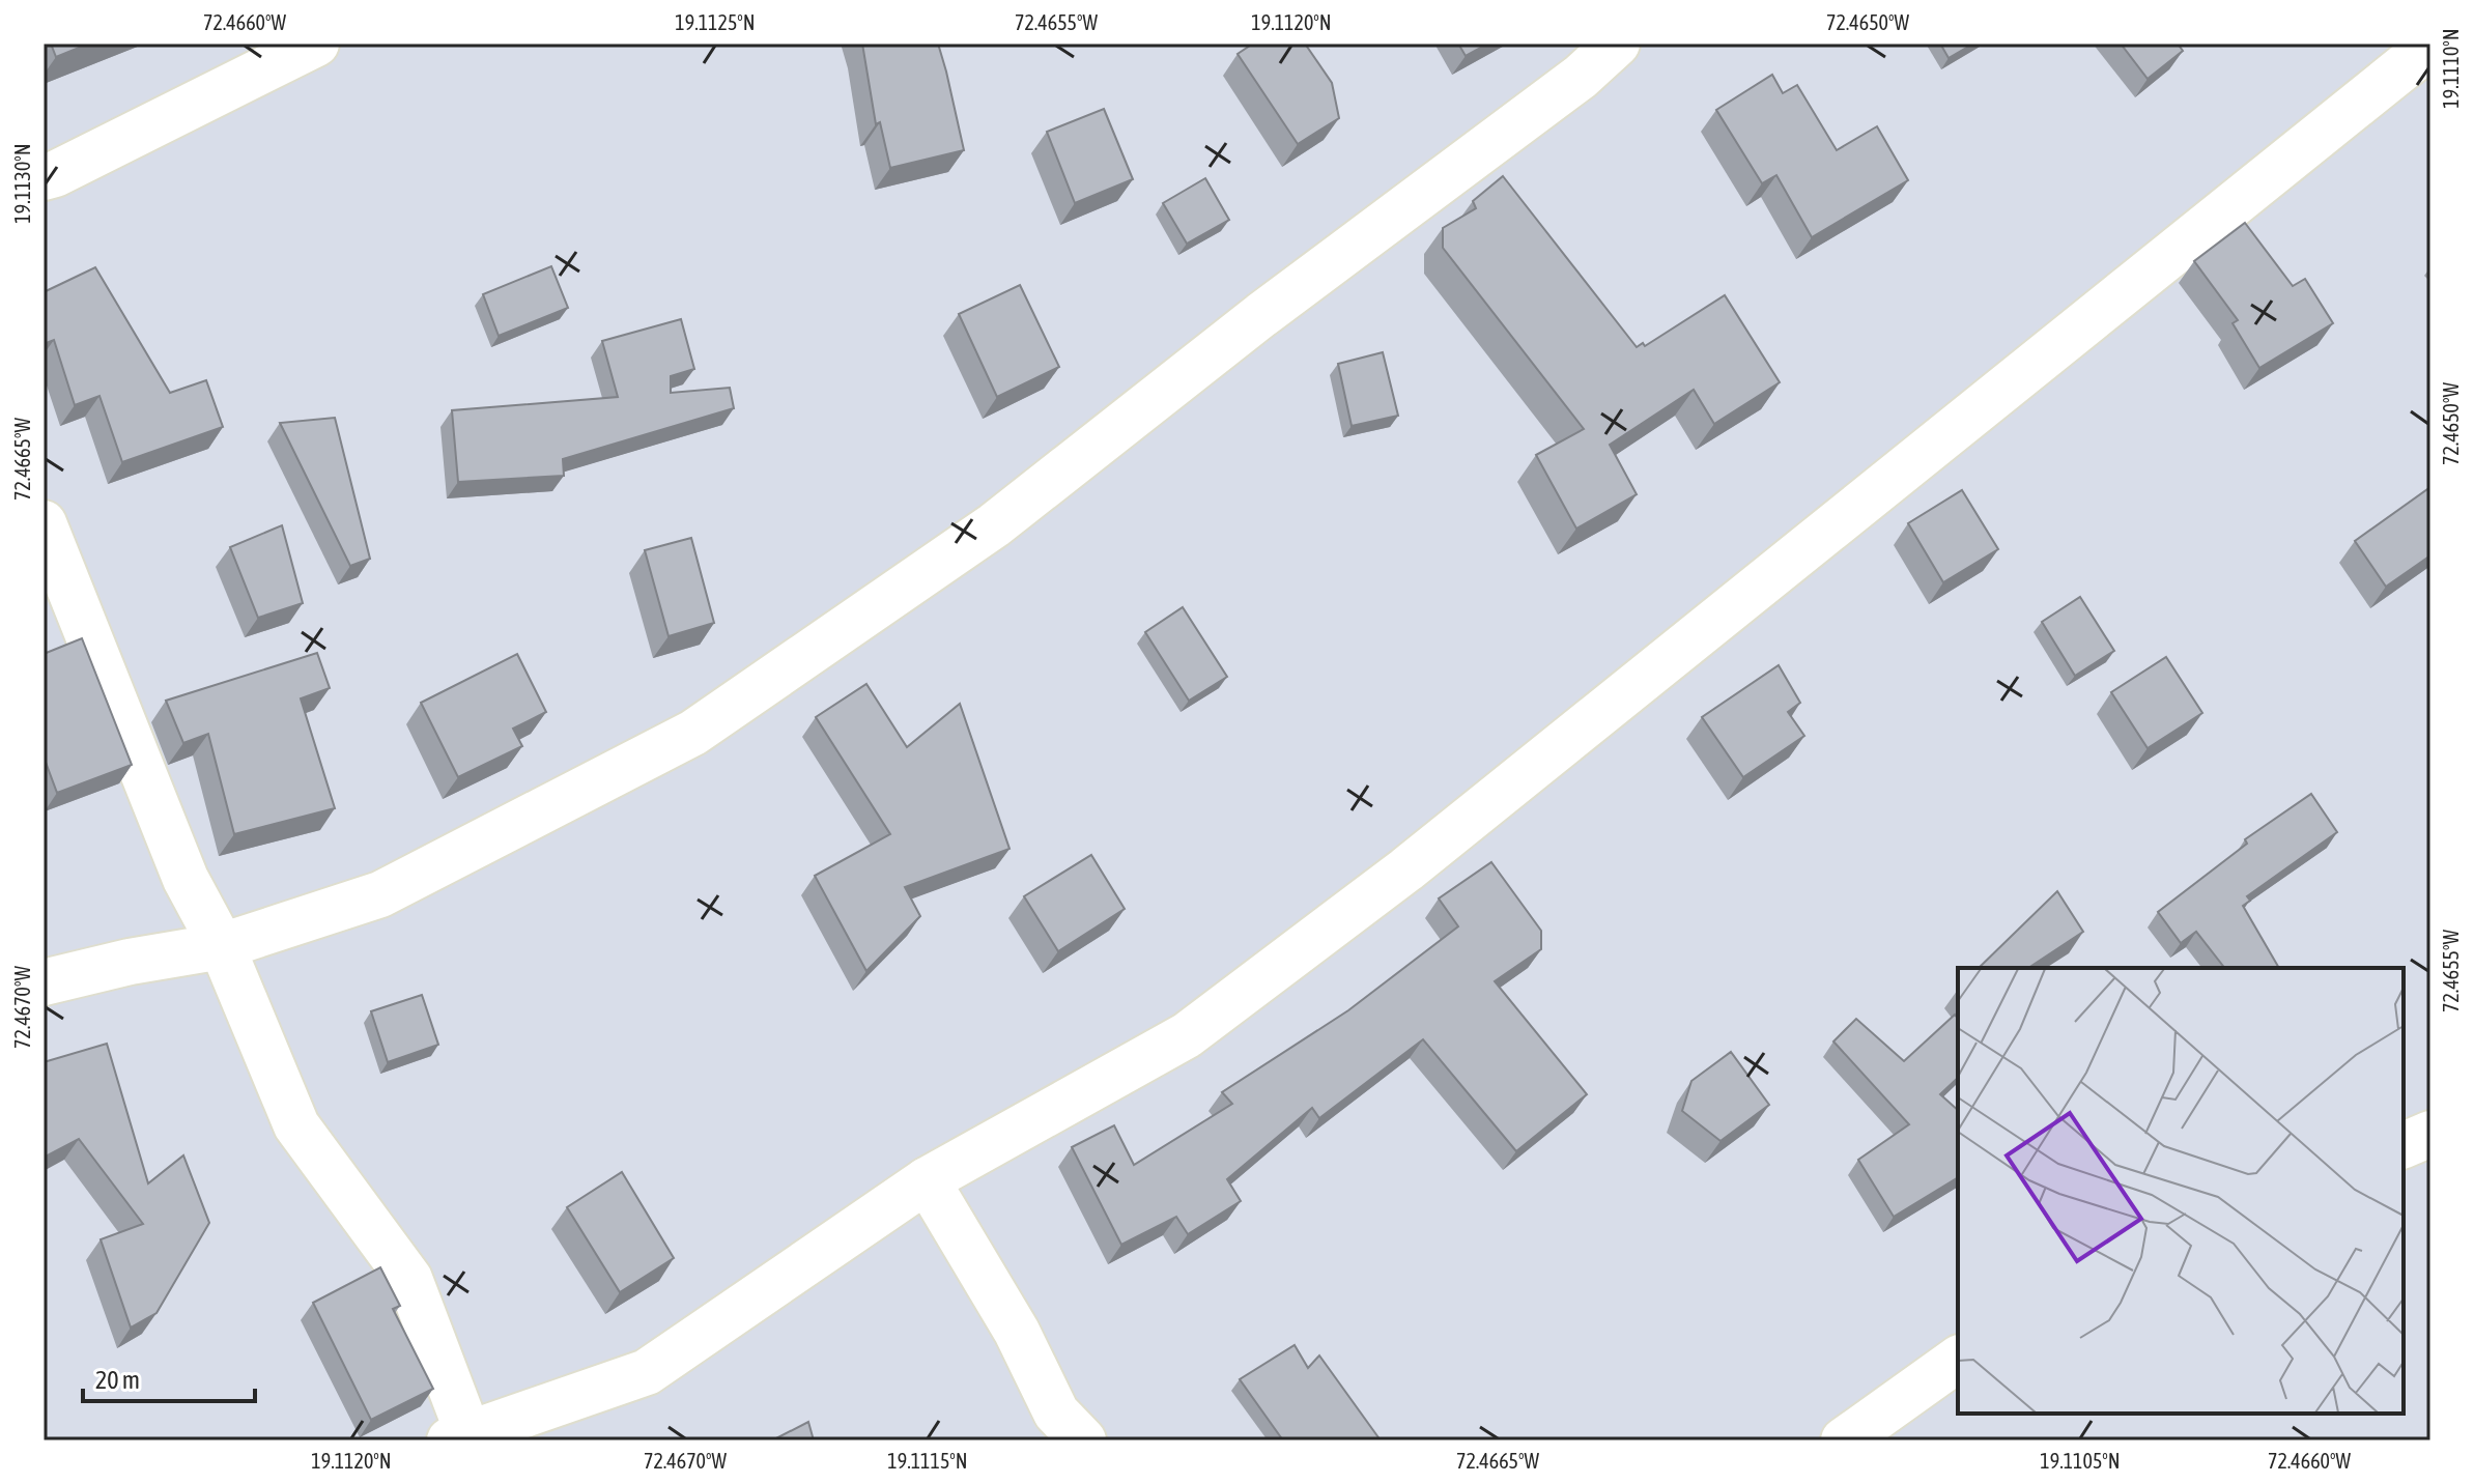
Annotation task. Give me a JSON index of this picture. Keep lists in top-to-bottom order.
{
  "scale_bar": "20 m",
  "coordinates": [
    "72.4660°W",
    "19.1125°N",
    "72.4655°W",
    "19.1120°N",
    "72.4650°W",
    "19.1110°N",
    "19.1130°N",
    "72.4665°W",
    "72.4670°W",
    "19.1115°N",
    "19.1105°N"
  ]
}
